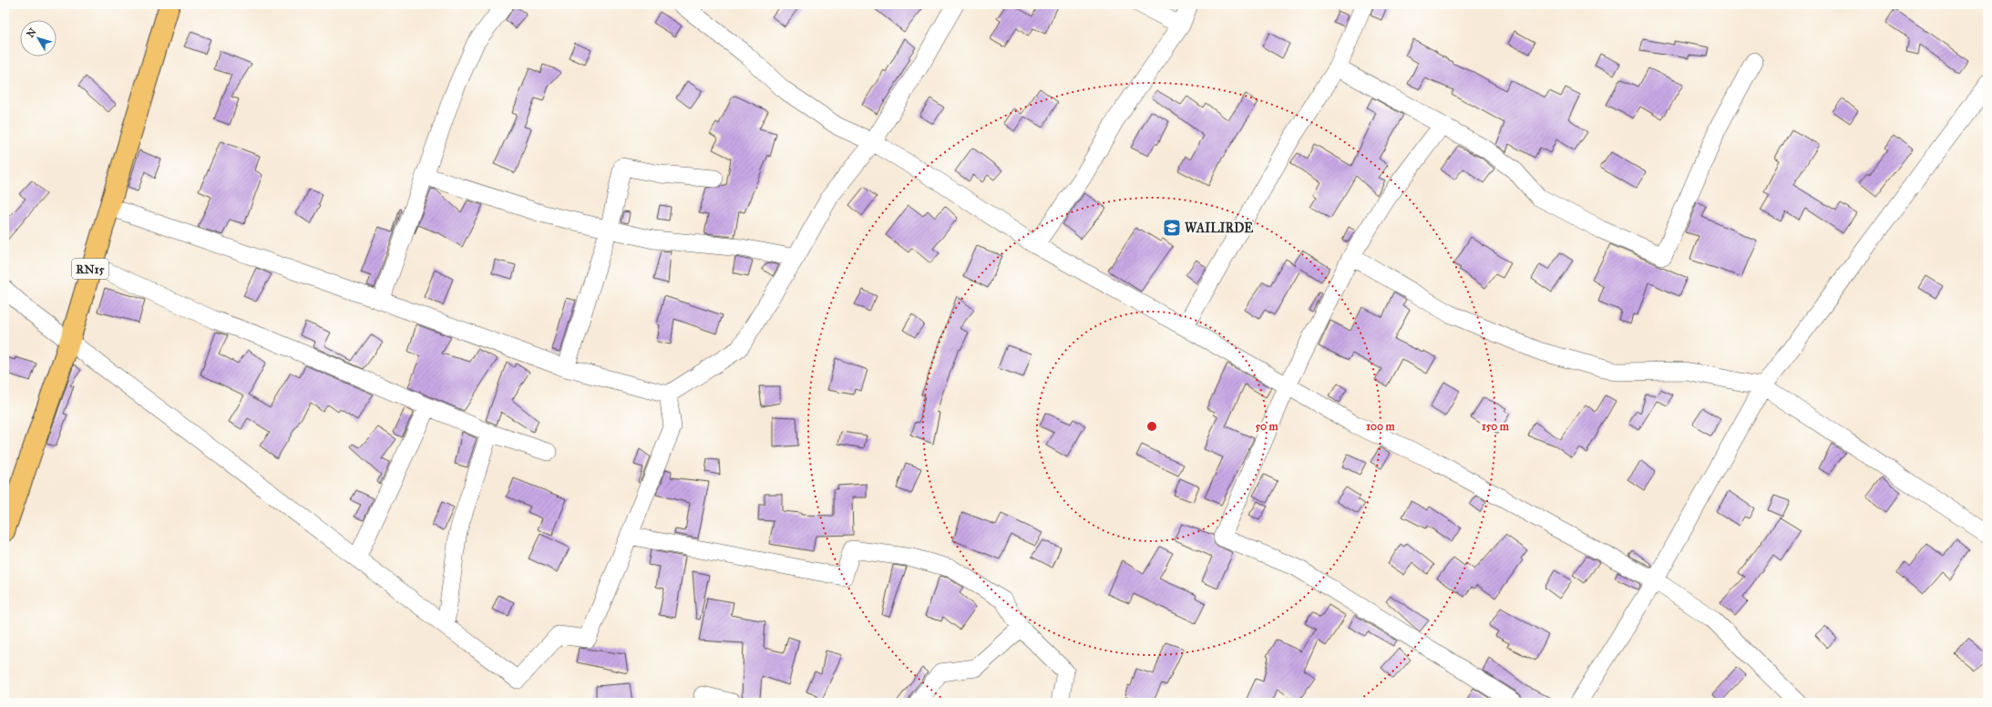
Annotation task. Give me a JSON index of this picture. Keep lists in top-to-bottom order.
{
  "streets": {
    "main road": ["RN15"]
  },
  "places": {
    "school or university": ["WAILIRDE"]
  },
  "north": "top left",
  "rings": ["50 m", "100 m", "150 m"]
}
